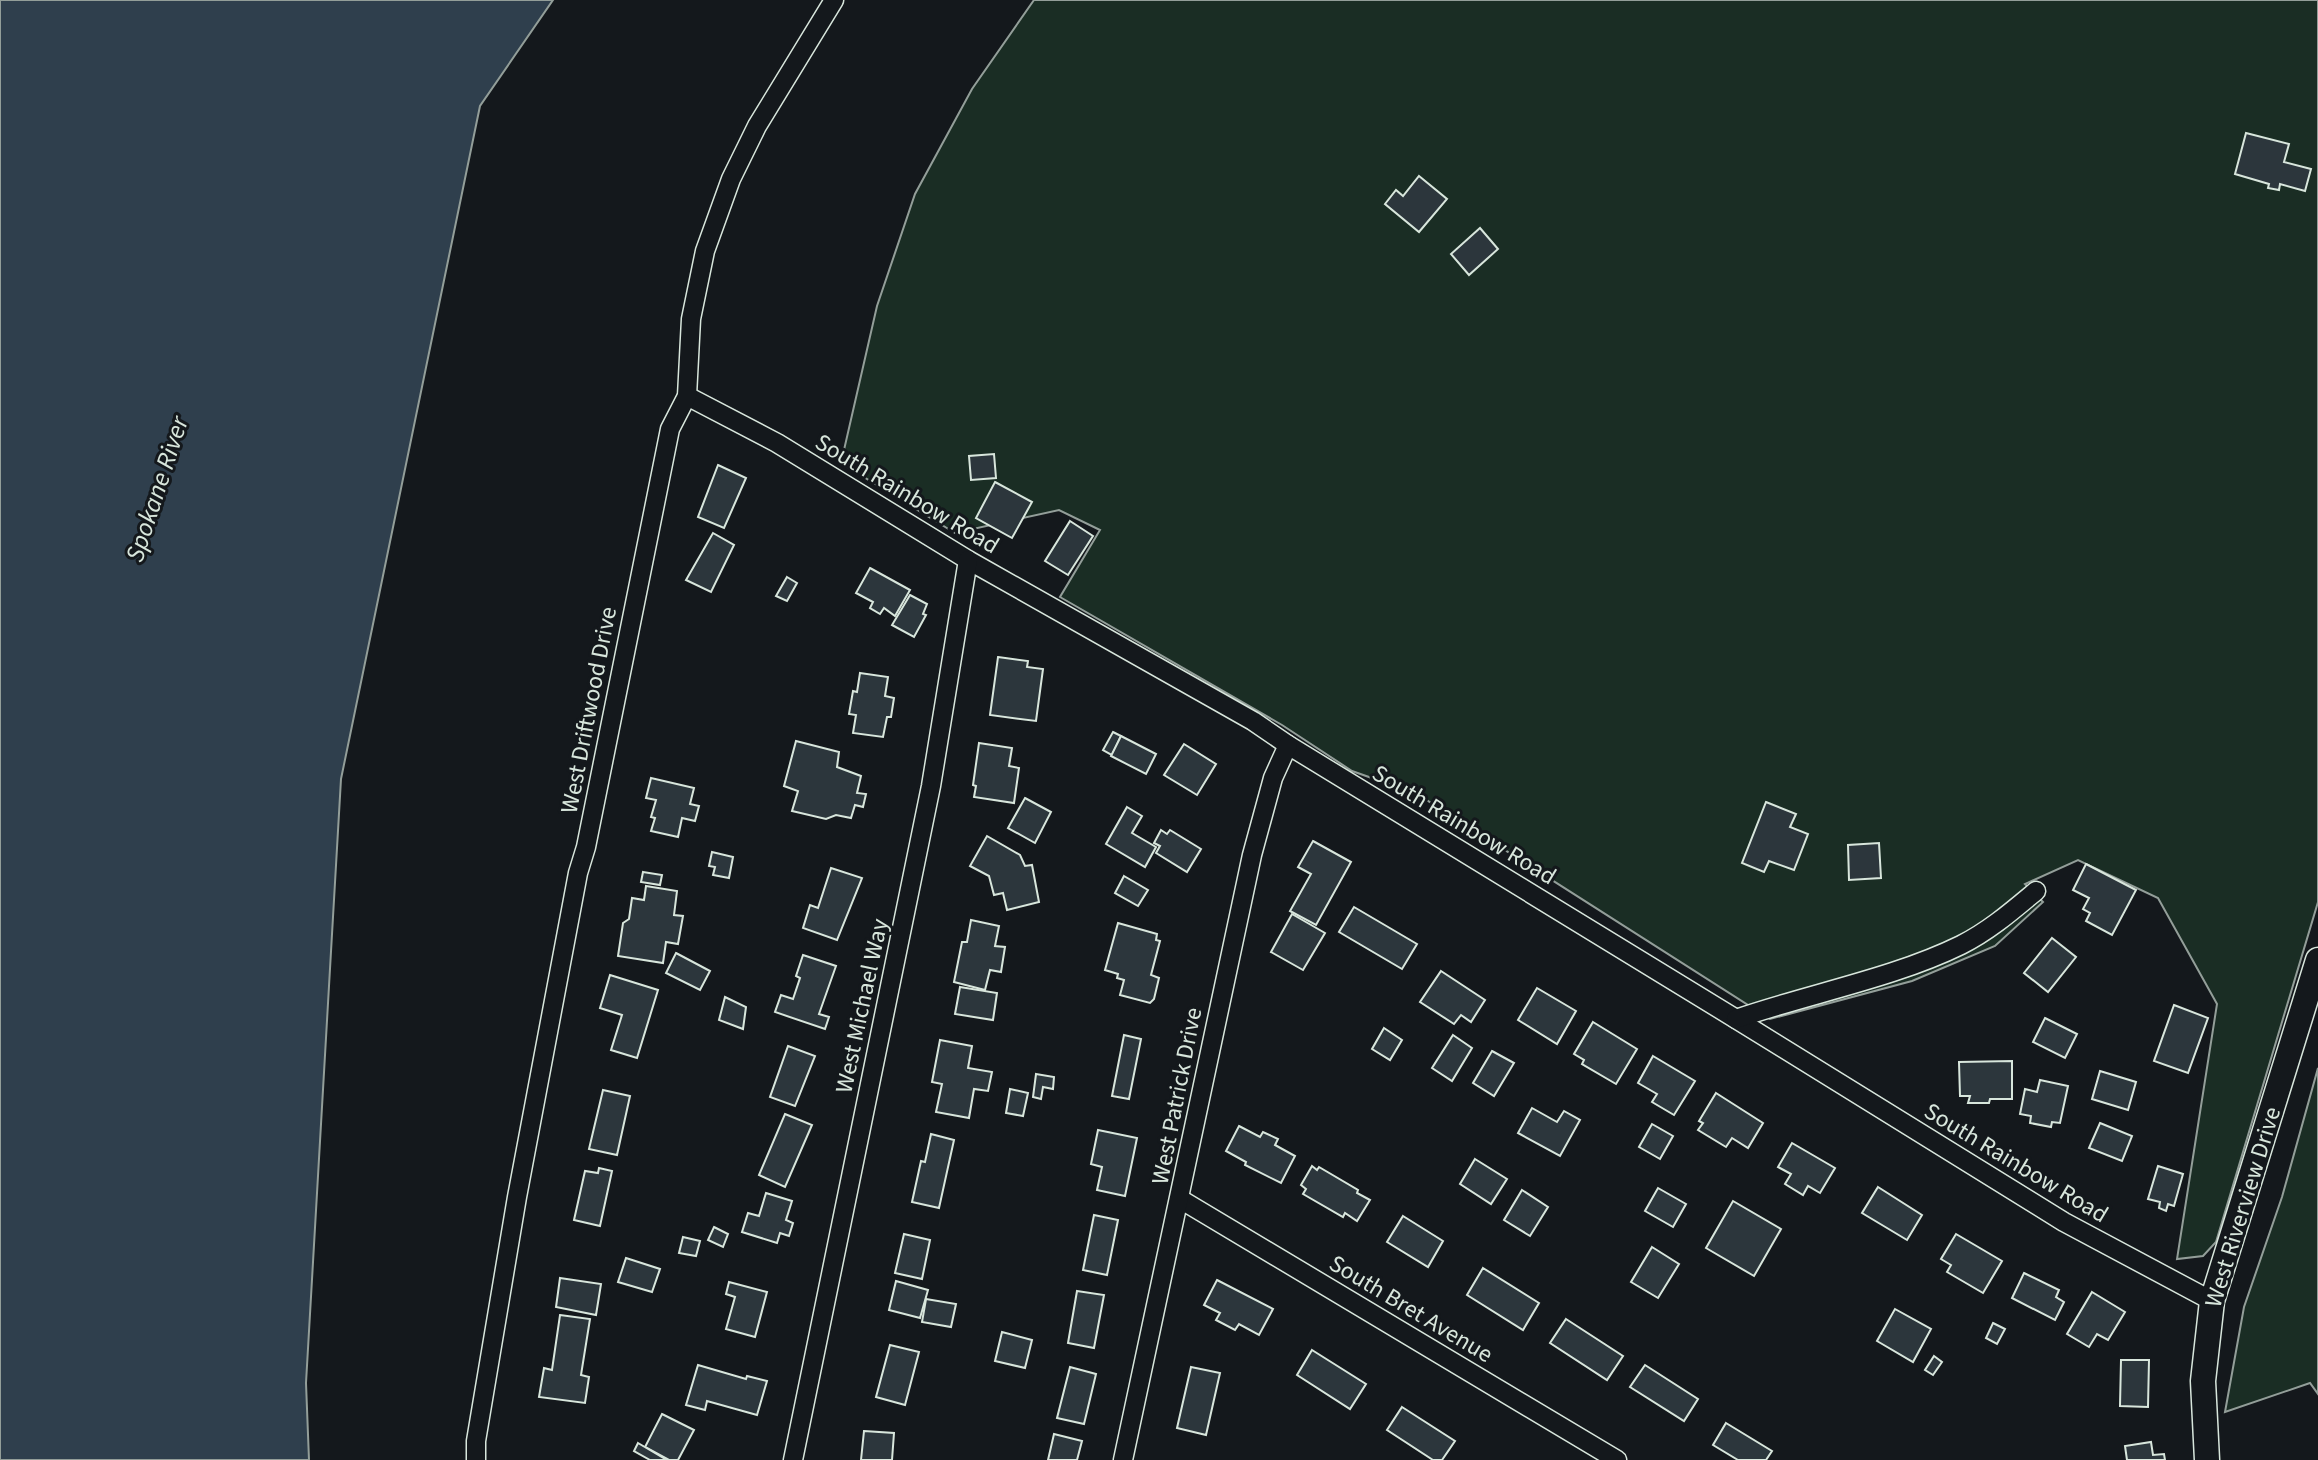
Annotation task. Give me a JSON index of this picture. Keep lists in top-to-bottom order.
{
  "streets": {
    "street": [
      "South Rainbow Road",
      "West Driftwood Drive",
      "West Michael Way",
      "West Patrick Drive",
      "West Riverview Drive",
      "South Bret Avenue"
    ]
  },
  "crossings": [
    ["South Rainbow Road", "West Driftwood Drive"],
    ["South Rainbow Road", "West Michael Way"],
    ["South Rainbow Road", "West Patrick Drive"],
    ["South Rainbow Road", "West Riverview Drive"],
    ["West Patrick Drive", "South Bret Avenue"]
  ],
  "water": ["Spokane River"]
}
